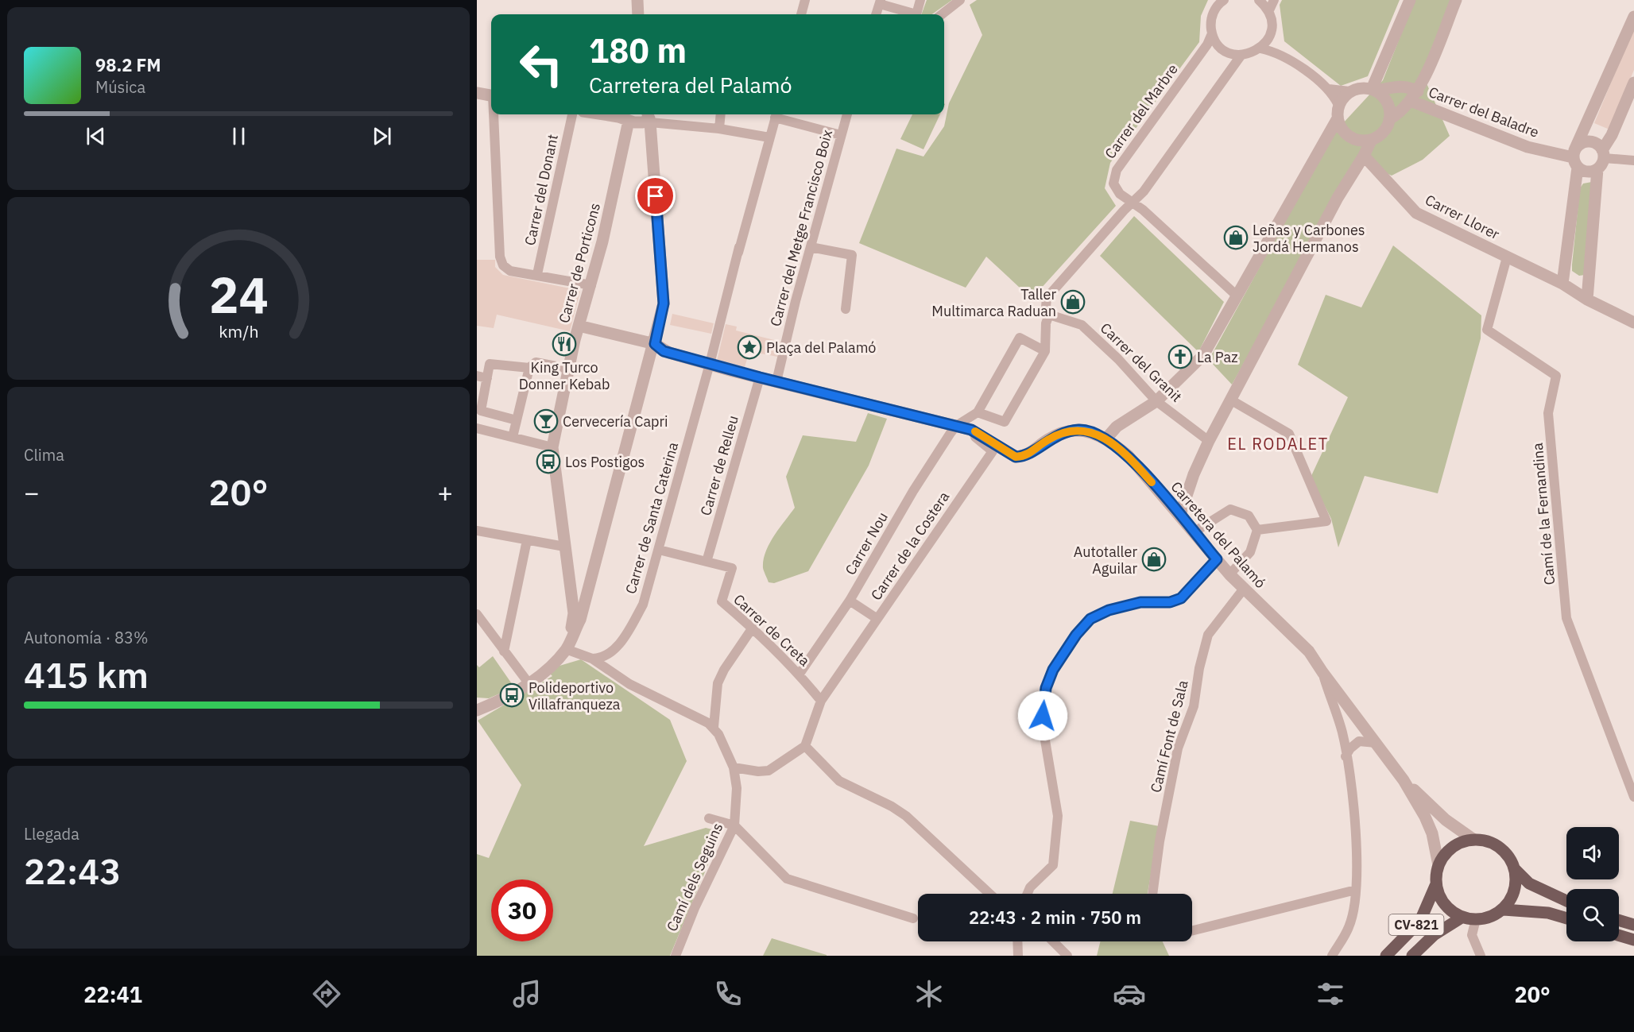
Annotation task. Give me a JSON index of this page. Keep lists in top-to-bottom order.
{
  "streets": {
    "main road": ["CV-821"],
    "street": [
      "Carrer del Marbre",
      "Carrer del Baladre",
      "Carrer del Donant",
      "Carrer Llorer",
      "Carrer del Metge Francisco Boix",
      "Carrer de Porticons",
      "Carrer del Granit",
      "Carrer de Relleu",
      "Camí de la Fernandina",
      "Carrer de Santa Caterina",
      "Carretera del Palamó",
      "Carrer Nou",
      "Carrer de la Costera",
      "Carrer de Creta",
      "Camí Font de Sala",
      "Camí dels Seguins"
    ]
  },
  "crossings": [
    ["Carrer Llorer", "Camí de la Fernandina"],
    ["Carrer de Relleu", "Carrer de Creta"],
    ["Carretera del Palamó", "Carrer Nou"],
    ["Carretera del Palamó", "Carrer de la Costera"],
    ["Carretera del Palamó", "Camí Font de Sala"],
    ["Carretera del Palamó", "CV-821"],
    ["Carrer Nou", "Carrer de la Costera"],
    ["Carrer Nou", "Carrer de Creta"],
    ["Carrer Nou", "Camí dels Seguins"],
    ["Carrer de la Costera", "Carrer de Creta"],
    ["Carrer de la Costera", "Camí dels Seguins"],
    ["Carrer de Creta", "Camí dels Seguins"]
  ],
  "districts": ["EL RODALET"],
  "places": {
    "shop": ["Leñas y Carbones Jordá Hermanos", "Taller Multimarca Raduan", "Autotaller Aguilar"],
    "restaurant": ["King Turco Donner Kebab"],
    "place": ["Plaça del Palamó"],
    "church": ["La Paz"],
    "bar": ["Cervecería Capri"],
    "bus stop": ["Los Postigos", "Polideportivo Villafranqueza"]
  },
  "page": {
    "turn": ["180 m", "Carretera del Palamó"],
    "song": ["98.2 FM", "Música"],
    "tile": [
      "Clima",
      ["Autonomía · 83%", "415 km"],
      ["Llegada", "22:43"]
    ],
    "heat": ["−", "20°", "+"],
    "limit": "30",
    "trip": "22:43 · 2 min · 750 m",
    "tabs": ["22:41", "20°"],
    "gauge": ["24", "km/h"]
  }
}
